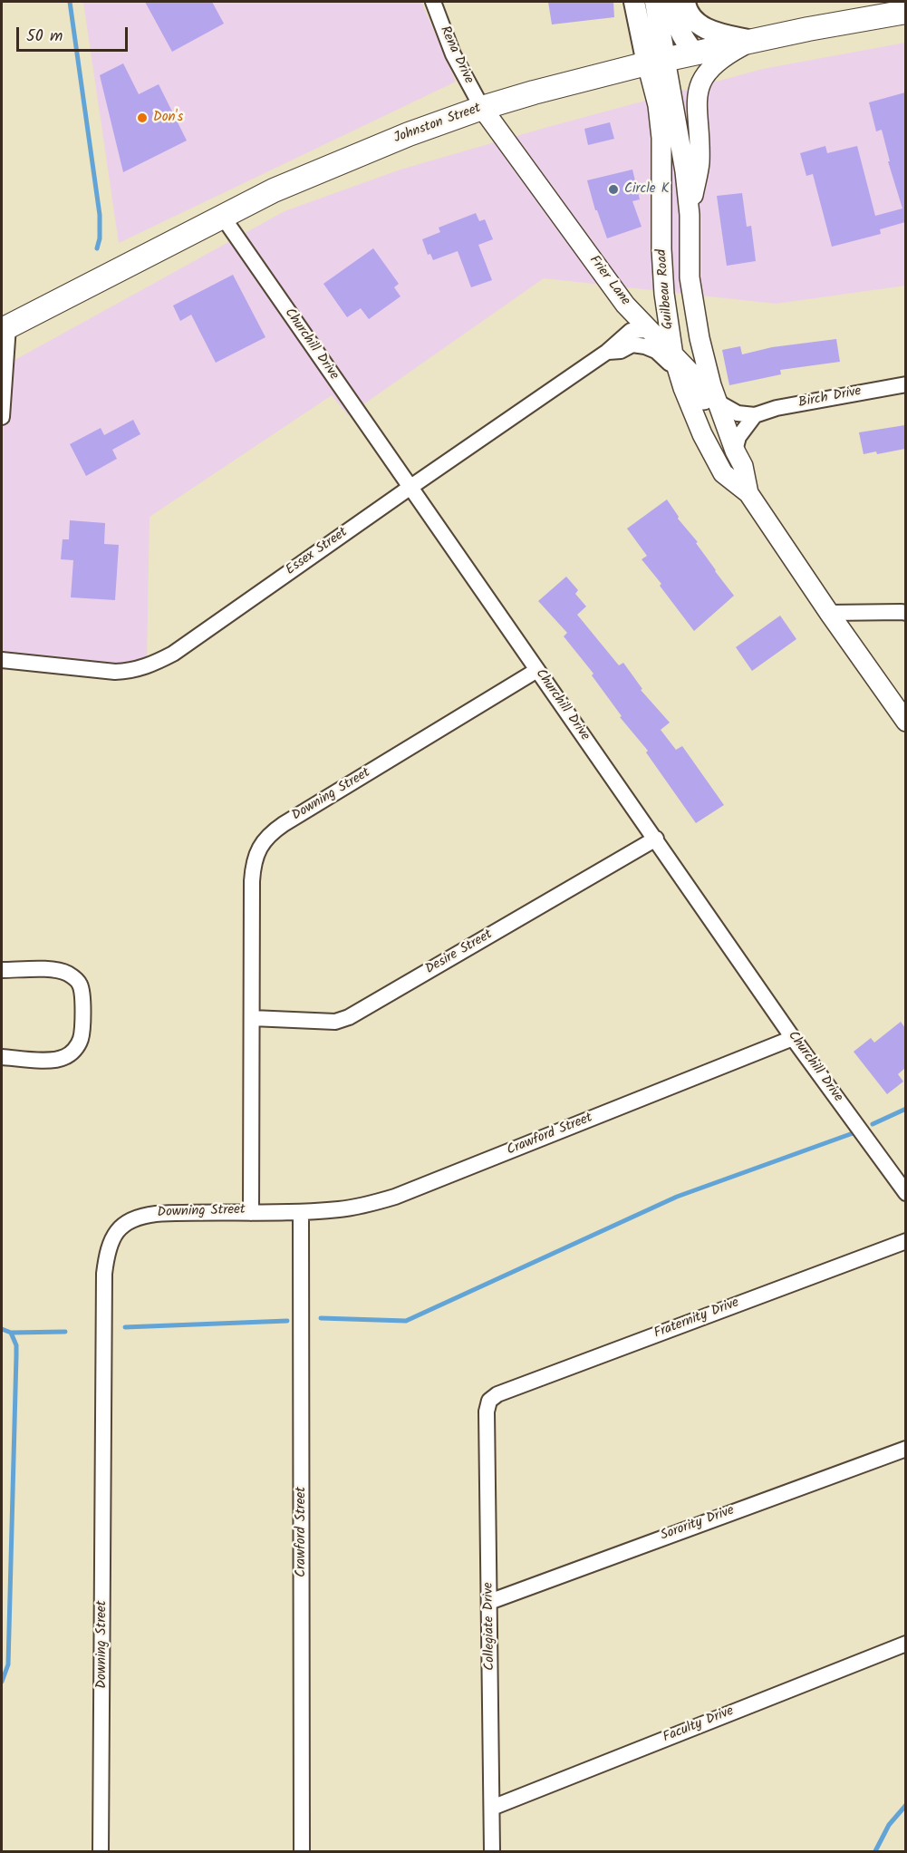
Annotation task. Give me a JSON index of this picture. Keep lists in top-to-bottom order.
{
  "streets": {
    "main road": ["Johnston Street"],
    "street": [
      "Rena Drive",
      "Frier Lane",
      "Guilbeau Road",
      "Churchill Drive",
      "Birch Drive",
      "Essex Street",
      "Downing Street",
      "Desire Street",
      "Crawford Street",
      "Fraternity Drive",
      "Sorority Drive",
      "Collegiate Drive",
      "Faculty Drive"
    ]
  },
  "crossings": [
    ["Rena Drive", "Johnston Street"],
    ["Rena Drive", "Frier Lane"],
    ["Johnston Street", "Frier Lane"],
    ["Johnston Street", "Guilbeau Road"],
    ["Johnston Street", "Churchill Drive"],
    ["Frier Lane", "Guilbeau Road"],
    ["Frier Lane", "Essex Street"],
    ["Guilbeau Road", "Essex Street"],
    ["Churchill Drive", "Essex Street"],
    ["Churchill Drive", "Downing Street"],
    ["Churchill Drive", "Desire Street"],
    ["Churchill Drive", "Crawford Street"],
    ["Downing Street", "Desire Street"],
    ["Downing Street", "Crawford Street"],
    ["Fraternity Drive", "Collegiate Drive"],
    ["Sorority Drive", "Collegiate Drive"],
    ["Collegiate Drive", "Faculty Drive"]
  ],
  "places": ["Don's", "Circle K"],
  "scale_bar": "50 m"
}
